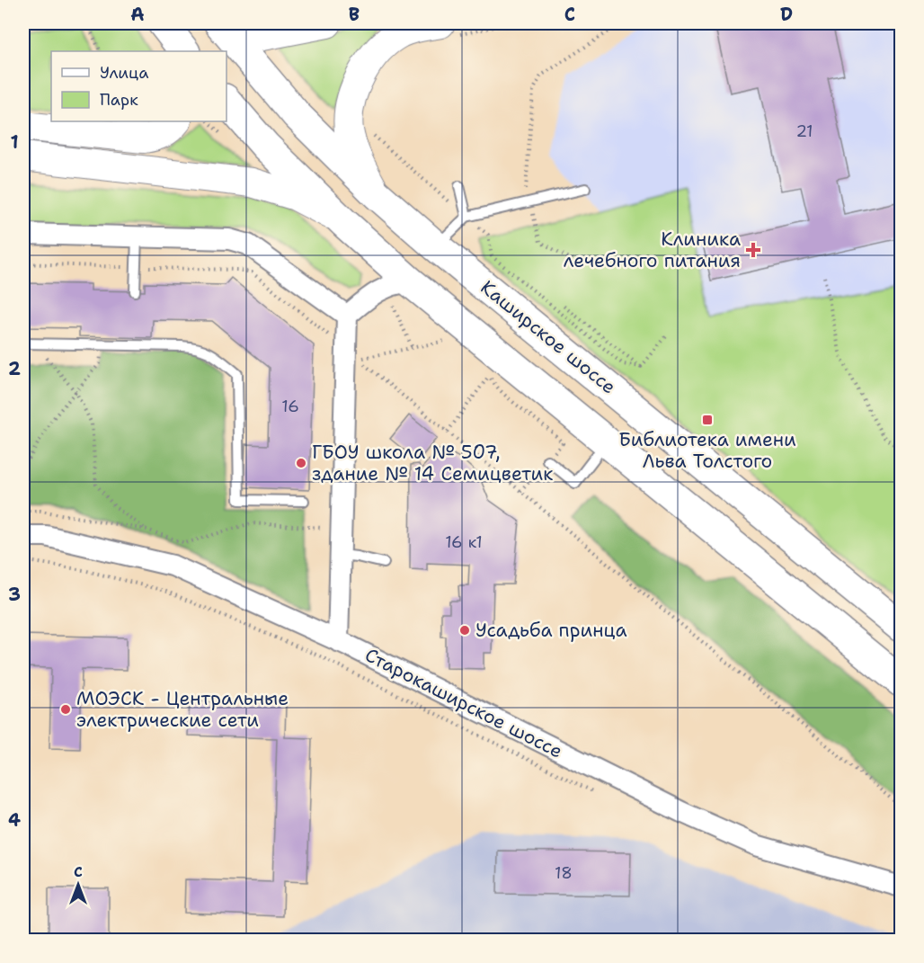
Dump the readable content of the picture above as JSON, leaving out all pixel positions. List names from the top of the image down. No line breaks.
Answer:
{"streets":{"main road":["Каширское шоссе"],"street":["Старокаширское шоссе"]},"places":{"health":["Клиника лечебного питания"],"transit":["Библиотека имени Льва Толстого"],"other":["ГБОУ школа № 507, здание № 14 Семицветик","Усадьба принца","МОЭСК - Центральные электрические сети"]},"house_numbers":["21","16","16 к1","18"],"legend":["Улица","Парк"],"north":"top","grid":{"columns":["A","B","C","D"],"rows":["1","2","3","4"]}}
